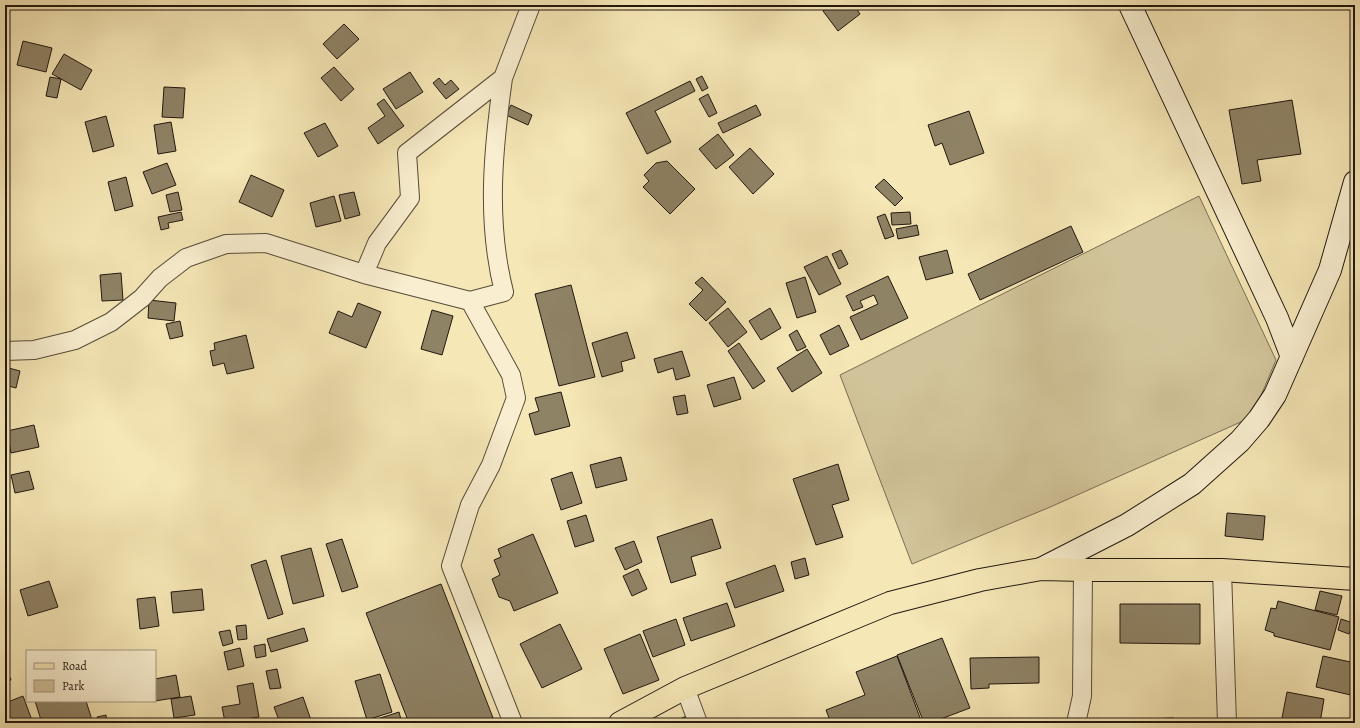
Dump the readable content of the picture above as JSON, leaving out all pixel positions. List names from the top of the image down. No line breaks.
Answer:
{"legend":["Road","Park"]}
